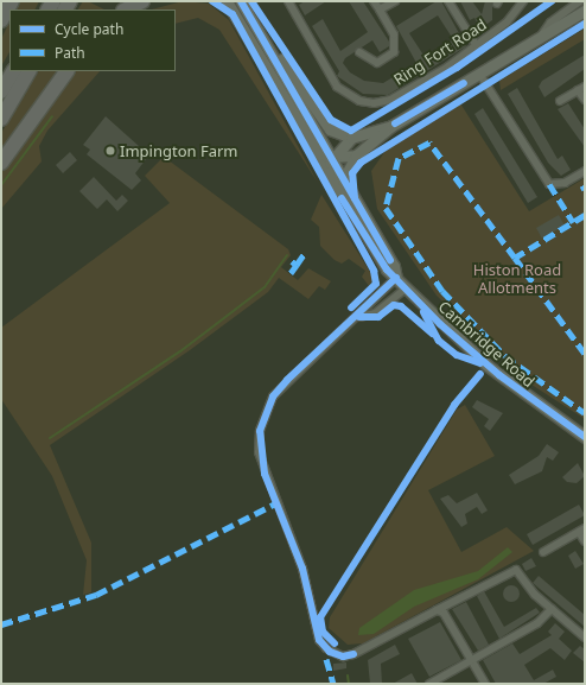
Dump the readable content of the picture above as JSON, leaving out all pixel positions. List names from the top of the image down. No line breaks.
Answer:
{"streets":{"main road":["Cambridge Road"],"street":["Ring Fort Road"]},"parks":["Histon Road Allotments"],"places":["Impington Farm"],"legend":["Cycle path","Path"]}
